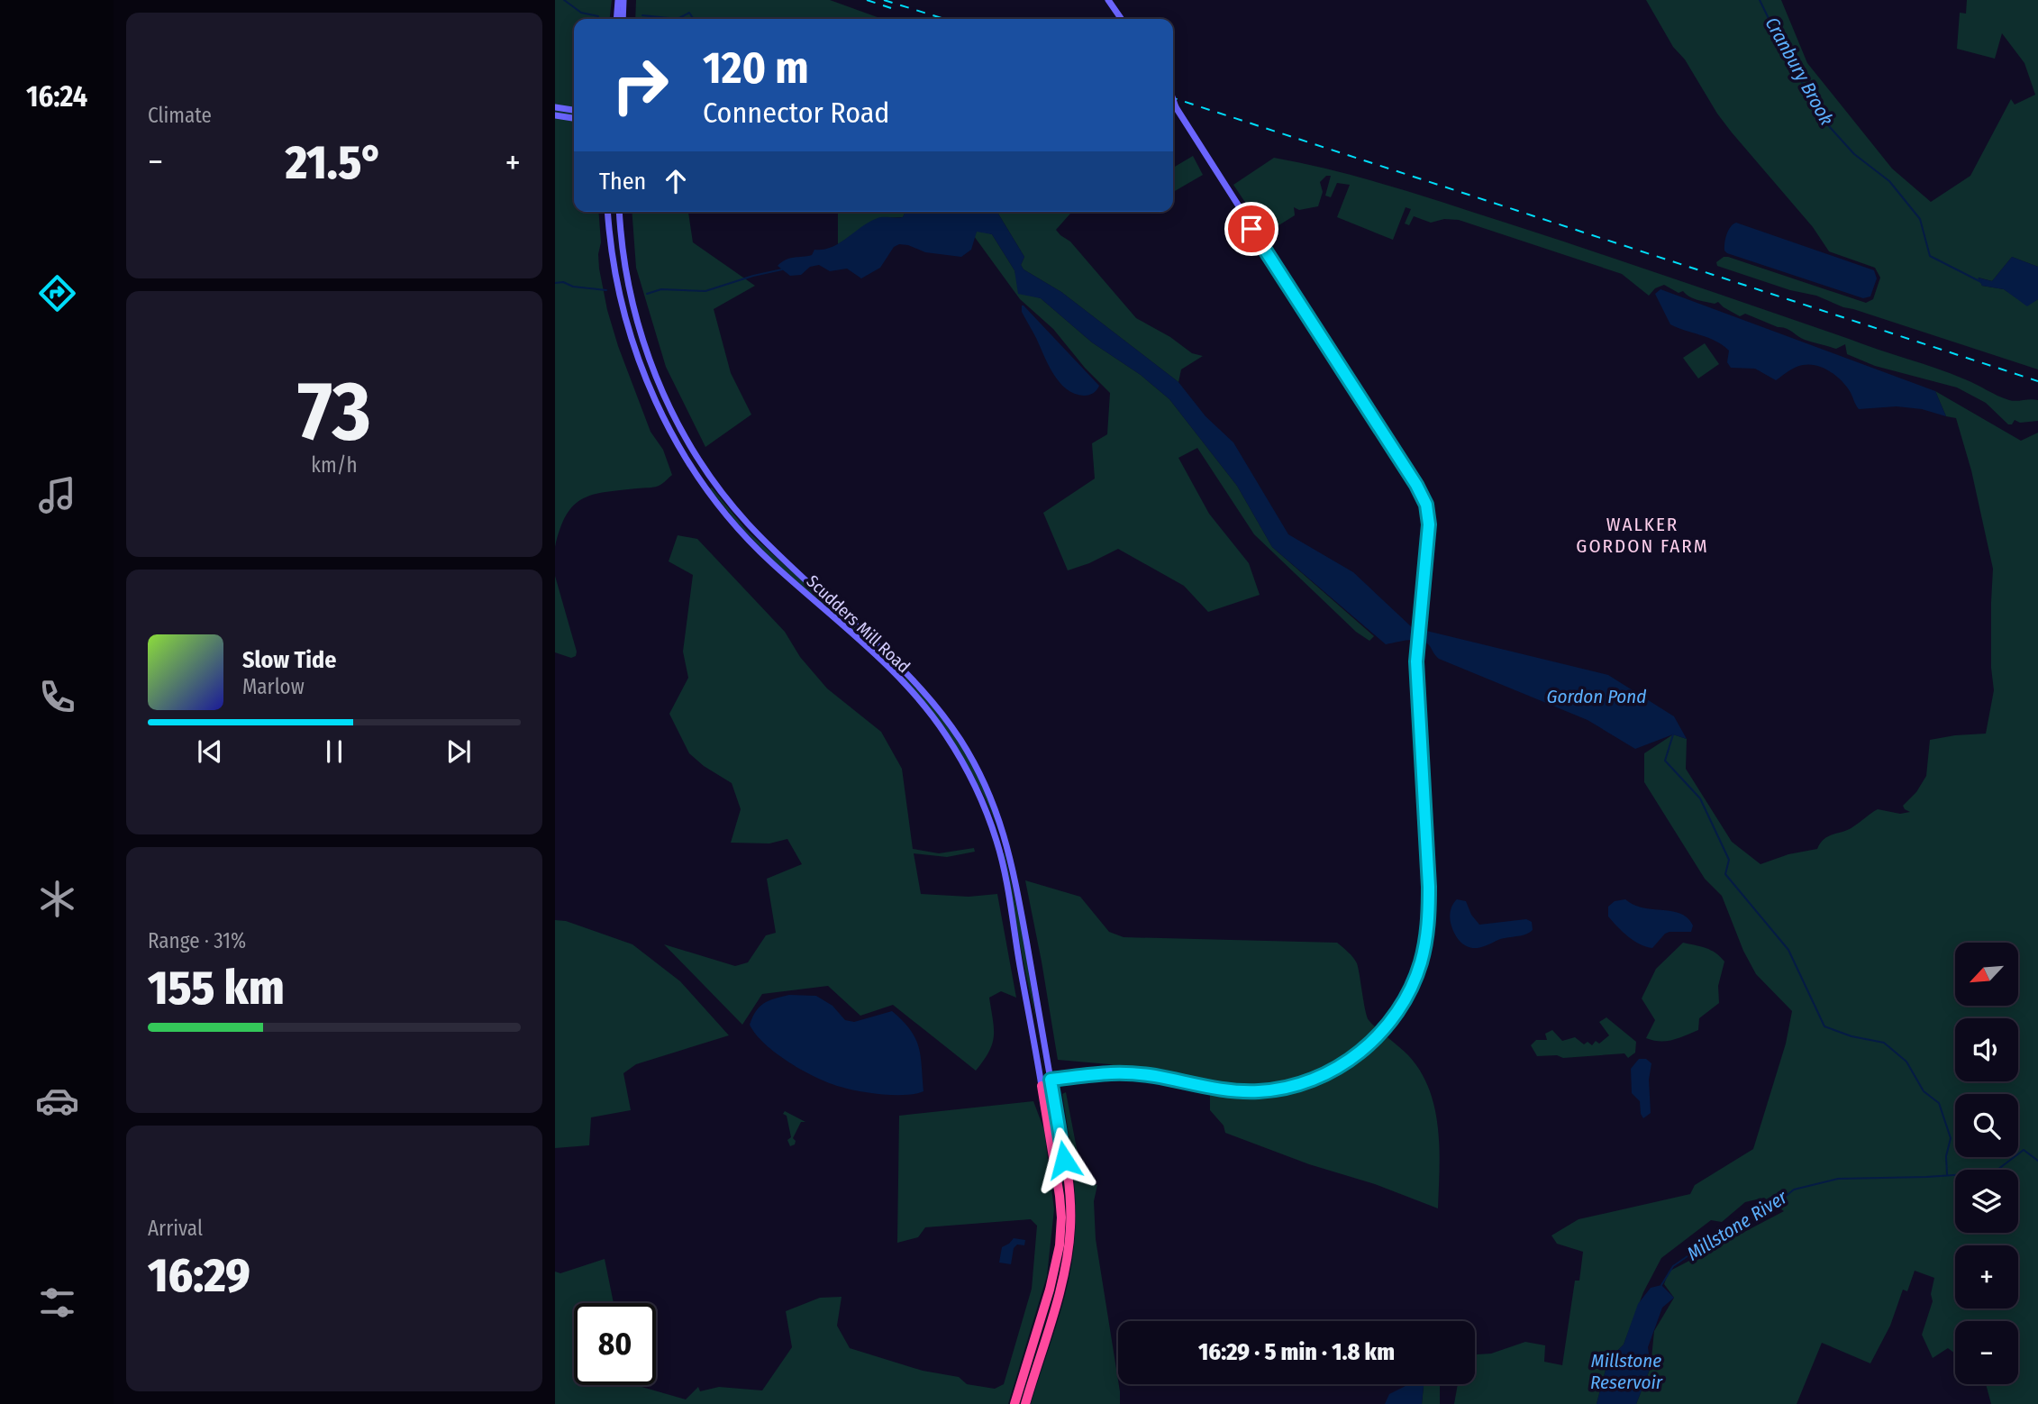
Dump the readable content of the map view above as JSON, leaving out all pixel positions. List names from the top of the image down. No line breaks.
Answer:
{"streets":{"main road":["Scudders Mill Road"]},"districts":["WALKER GORDON FARM"],"water":["Cranbury Brook","Gordon Pond","Millstone River","Millstone Reservoir"],"north":"bottom left","page":{"tabs":"16:24","tile":["Climate",["73","km/h"],["Range · 31%","155 km"],["Arrival","16:29"]],"turn":["120 m","Connector Road"],"heat":["−","21.5°","+"],"then":"Then","song":["Slow Tide","Marlow"],"map_buttons":["+","−"],"limit":"80","trip":"16:29 · 5 min · 1.8 km"}}
